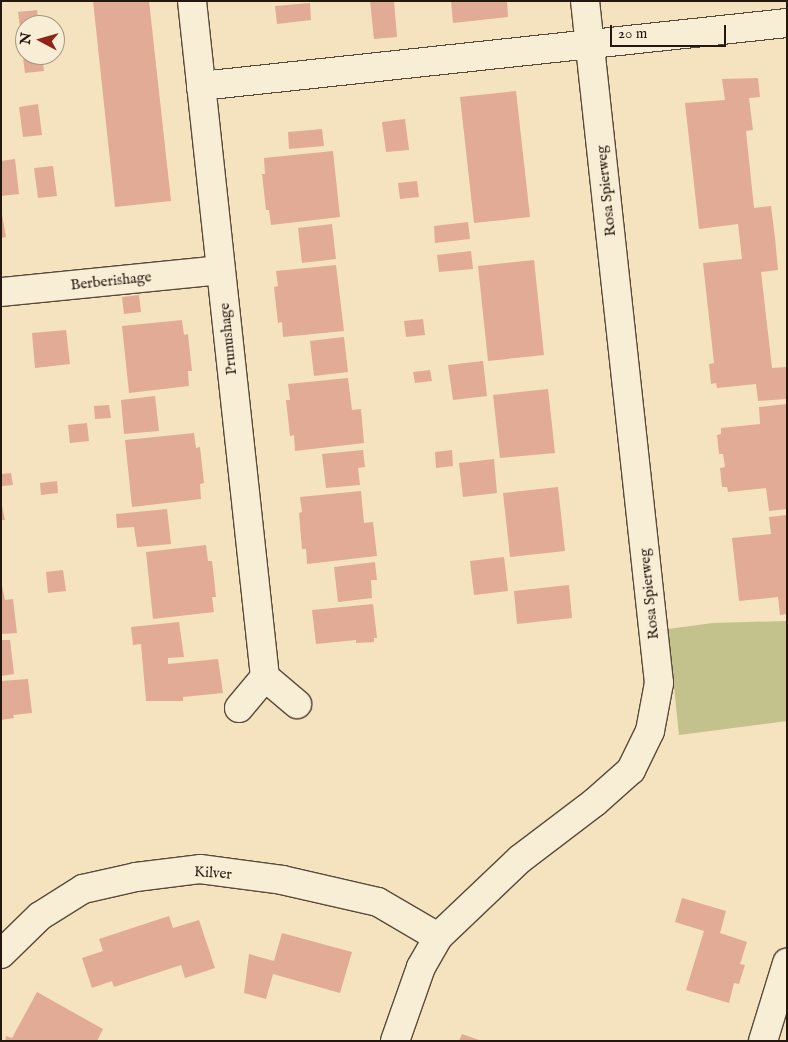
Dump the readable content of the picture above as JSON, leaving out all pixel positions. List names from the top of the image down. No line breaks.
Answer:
{"streets":{"street":["Rosa Spierweg","Berberishage","Prunushage","Kilver"]},"crossings":[["Rosa Spierweg","Kilver"],["Berberishage","Prunushage"]],"scale_bar":"20 m","north":"left"}
